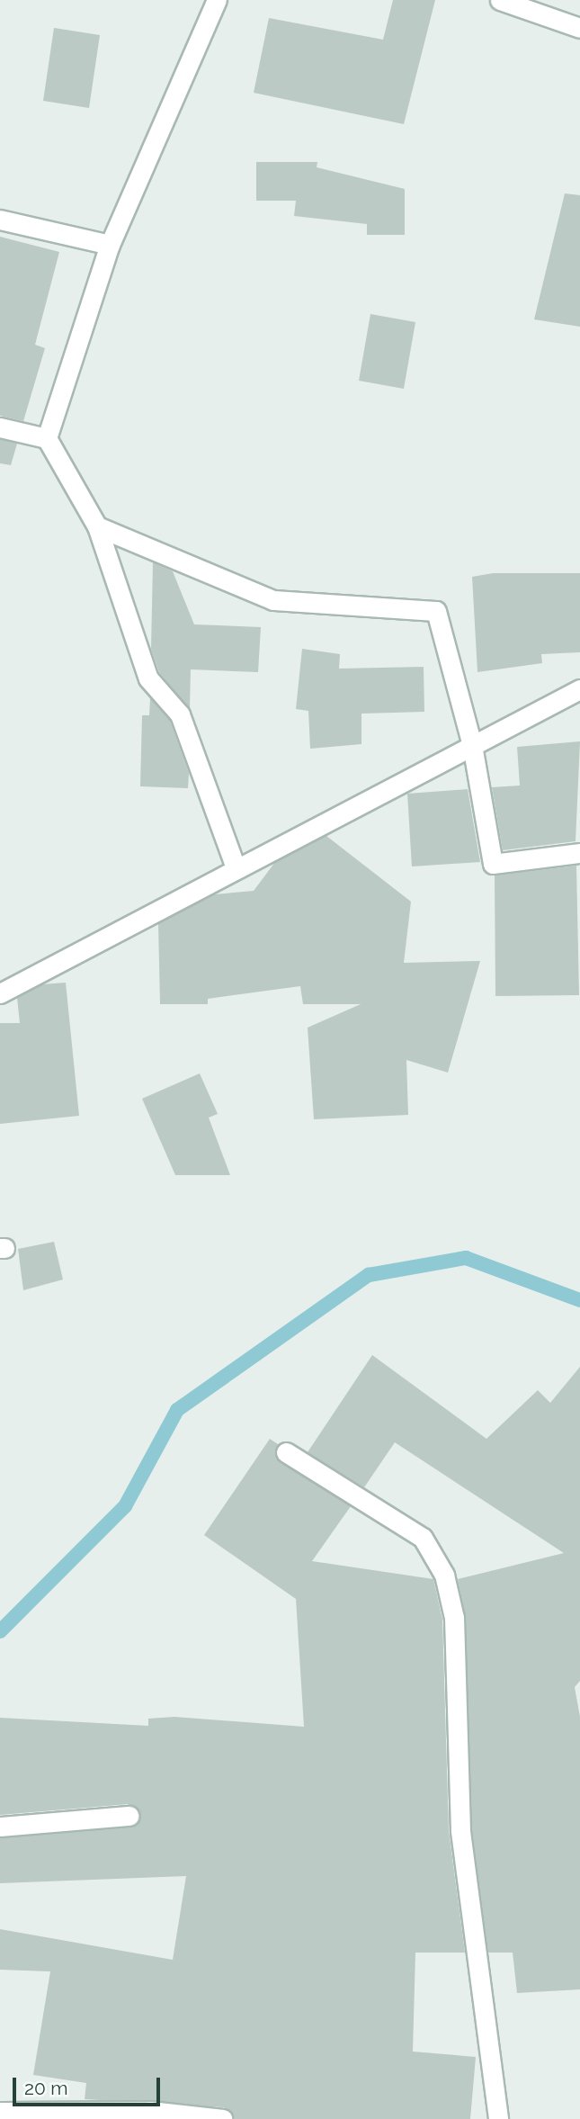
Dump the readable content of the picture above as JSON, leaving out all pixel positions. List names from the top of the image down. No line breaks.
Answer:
{"scale_bar":"20 m"}
